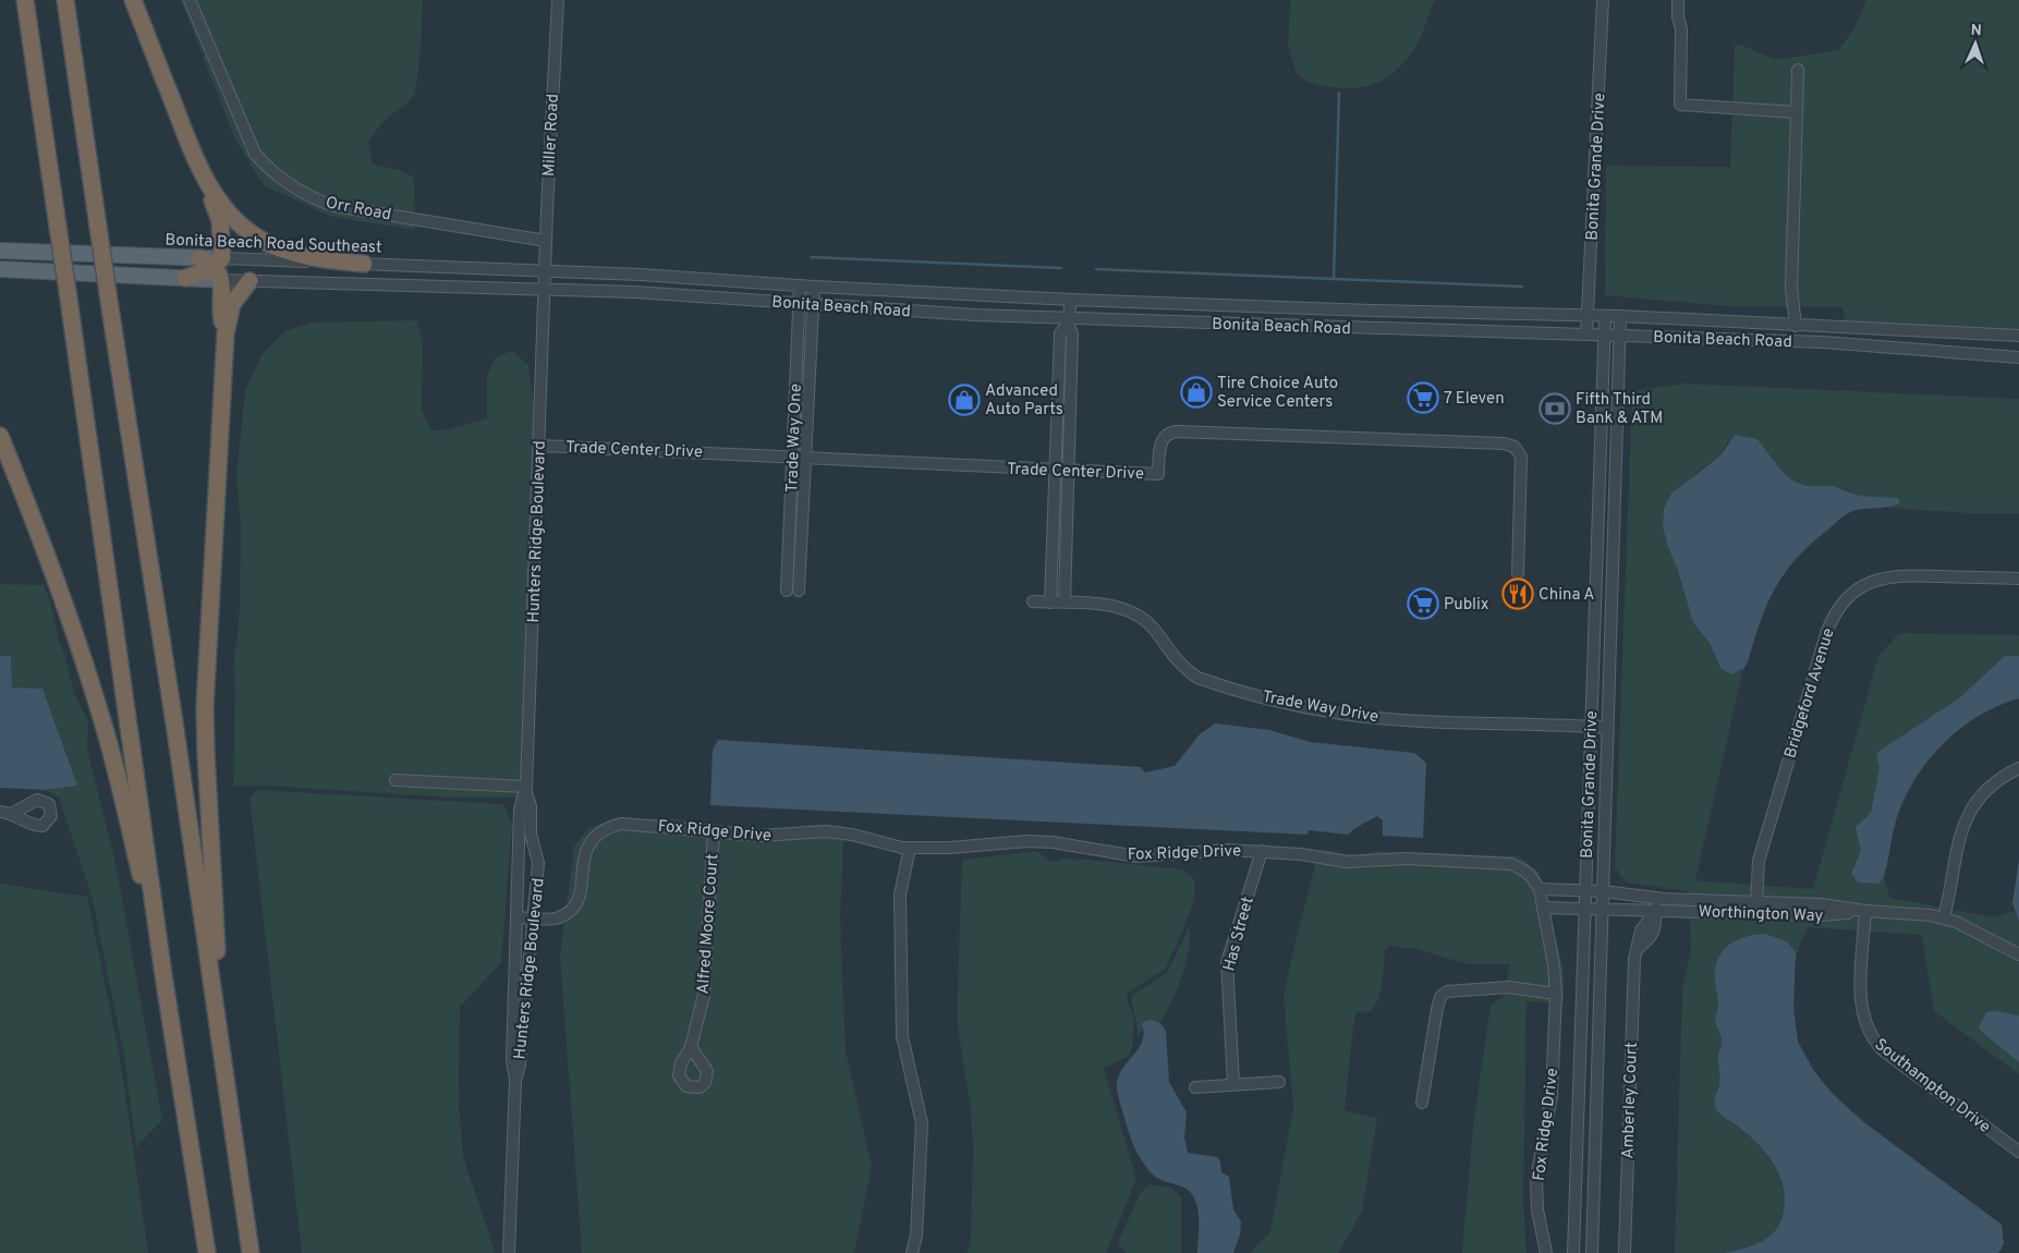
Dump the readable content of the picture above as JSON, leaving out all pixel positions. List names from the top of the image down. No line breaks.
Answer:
{"streets":{"main road":["Bonita Beach Road Southeast"],"street":["Miller Road","Bonita Grande Drive","Orr Road","Bonita Beach Road","Trade Way One","Trade Center Drive","Hunters Ridge Boulevard","Bridgeford Avenue","Trade Way Drive","Fox Ridge Drive","Worthington Way","Alfred Moore Court","Has Street","Southampton Drive","Amberley Court"]},"crossings":[["Miller Road","Orr Road"],["Miller Road","Bonita Beach Road Southeast"],["Miller Road","Bonita Beach Road"],["Miller Road","Hunters Ridge Boulevard"],["Bonita Grande Drive","Bonita Beach Road"],["Bonita Grande Drive","Trade Way Drive"],["Bonita Grande Drive","Worthington Way"],["Bonita Beach Road Southeast","Bonita Beach Road"],["Bonita Beach Road Southeast","Hunters Ridge Boulevard"],["Bonita Beach Road","Trade Way One"],["Bonita Beach Road","Hunters Ridge Boulevard"],["Trade Way One","Trade Center Drive"],["Trade Center Drive","Hunters Ridge Boulevard"],["Hunters Ridge Boulevard","Fox Ridge Drive"],["Bridgeford Avenue","Worthington Way"],["Fox Ridge Drive","Worthington Way"],["Fox Ridge Drive","Alfred Moore Court"],["Fox Ridge Drive","Has Street"],["Worthington Way","Southampton Drive"],["Worthington Way","Amberley Court"]],"places":{"shop":["Tire Choice Auto Service Centers","Advanced Auto Parts"],"supermarket":["7 Eleven","Publix"],"bank":["Fifth Third Bank & ATM"],"restaurant":["China A"]},"north":"top"}
